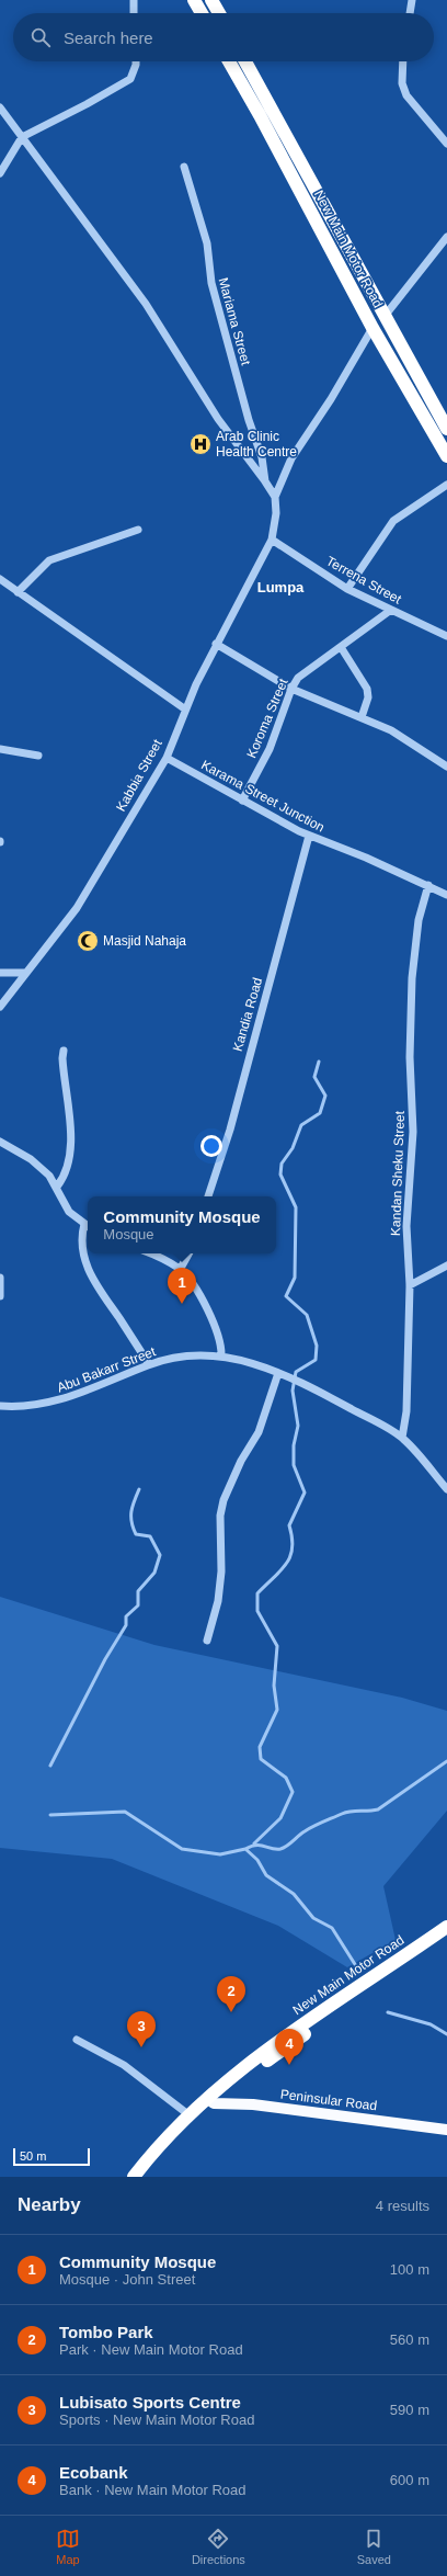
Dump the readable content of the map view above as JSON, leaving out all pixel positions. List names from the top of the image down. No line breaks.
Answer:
{"streets":{"highway":["New Main Motor Road"],"main road":["Peninsular Road"],"street":["Mariama Street","Terrena Street","Koroma Street","Kabbia Street","Karama Street Junction","Kandia Road","Kandan Sheku Street","Abu Bakarr Street"]},"crossings":[["New Main Motor Road","Peninsular Road"],["Terrena Street","Koroma Street"],["Terrena Street","Kabbia Street"],["Koroma Street","Karama Street Junction"],["Kabbia Street","Karama Street Junction"],["Karama Street Junction","Kandia Road"],["Karama Street Junction","Kandan Sheku Street"],["Kandan Sheku Street","Abu Bakarr Street"]],"districts":["Lumpa"],"places":{"hospital":["Arab Clinic Health Centre"],"mosque":["Masjid Nahaja"]},"scale_bar":"50 m","page":{"search":"Search here","popup":["Community Mosque","Mosque"],"pins":["1","2","3","4"],"scale":"50 m","heading":["Nearby","4 results"],"list":[{"mark":"1","name":"Community Mosque","note":"Mosque · John Street","value":"100 m"},{"mark":"2","name":"Tombo Park","note":"Park · New Main Motor Road","value":"560 m"},{"mark":"3","name":"Lubisato Sports Centre","note":"Sports · New Main Motor Road","value":"590 m"},{"mark":"4","name":"Ecobank","note":"Bank · New Main Motor Road","value":"600 m"}],"nav":["Map","Directions","Saved"]}}
